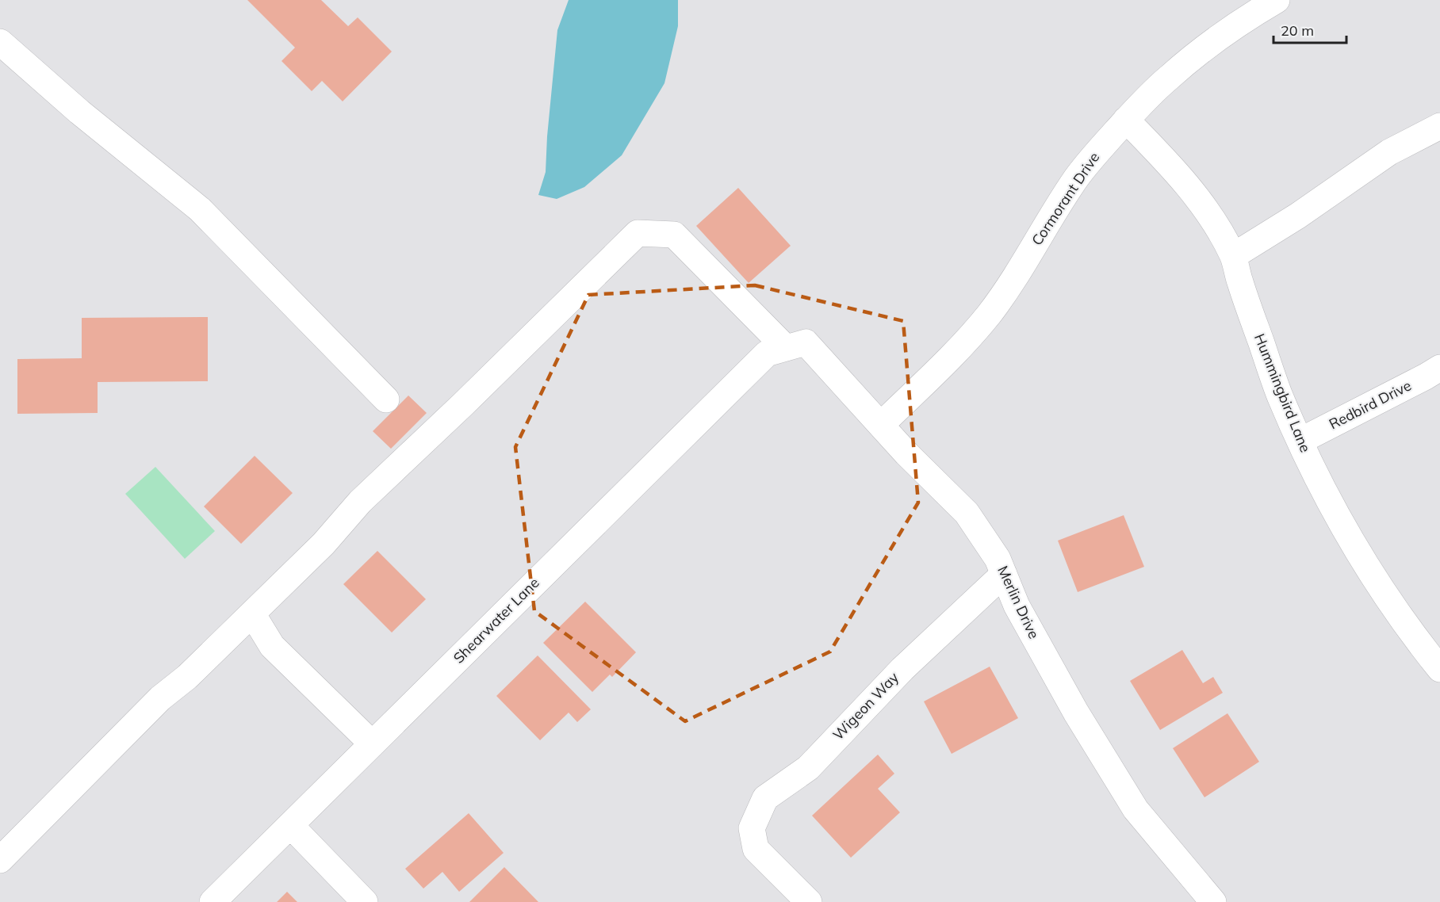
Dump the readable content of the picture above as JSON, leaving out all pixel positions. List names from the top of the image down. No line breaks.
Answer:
{"streets":{"street":["Cormorant Drive","Hummingbird Lane","Redbird Drive","Merlin Drive","Shearwater Lane","Wigeon Way"]},"crossings":[["Cormorant Drive","Hummingbird Lane"],["Cormorant Drive","Merlin Drive"],["Hummingbird Lane","Redbird Drive"],["Merlin Drive","Shearwater Lane"],["Merlin Drive","Wigeon Way"]],"scale_bar":"20 m"}
